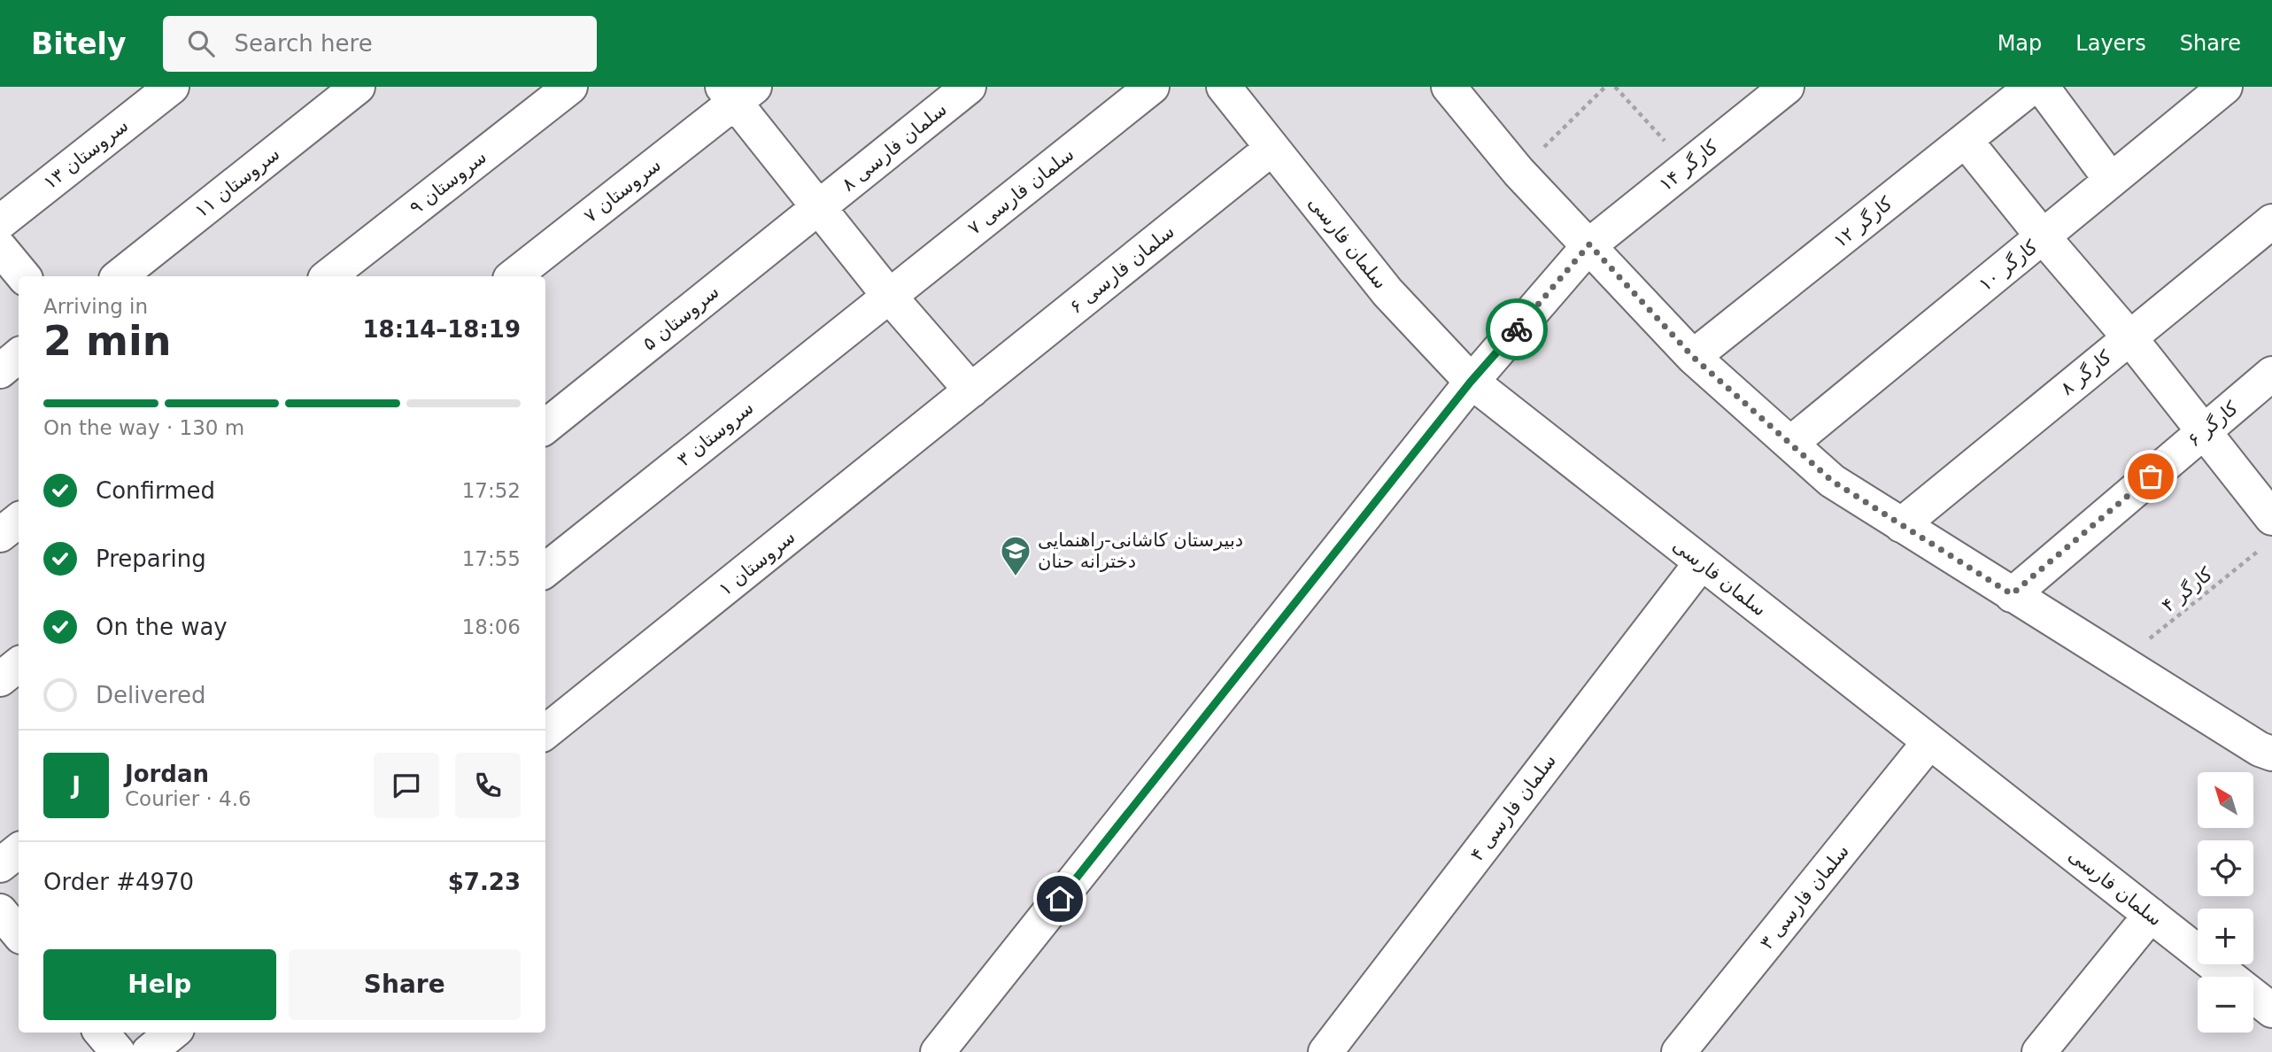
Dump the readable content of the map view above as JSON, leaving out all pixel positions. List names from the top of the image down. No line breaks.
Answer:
{"streets":{"street":["سلمان فارسی ۸","سروستان ۱۳","کارگر ۱۴","سروستان ۱۱","سروستان ۹","سروستان ۷","سلمان فارسی ۷","کارگر ۱۲","سلمان فارسی","کارگر ۱۰","سلمان فارسی ۶","سروستان ۵","کارگر ۸","کارگر ۶","سروستان ۳","سروستان ۱","سلمان فارسی ۴","سلمان فارسی ۳"],"path":["کارگر ۴"]},"crossings":[["سلمان فارسی ۸","سروستان ۵"],["کارگر ۱۴","سلمان فارسی"],["سلمان فارسی ۷","سروستان ۳"],["سلمان فارسی","سلمان فارسی ۶"],["سلمان فارسی","سلمان فارسی ۴"],["سلمان فارسی","سلمان فارسی ۳"],["سلمان فارسی ۶","سروستان ۱"]],"places":{"school or university":["دبیرستان کاشانی-راهنمایی دخترانه حنان"]},"north":"top left","page":{"header":"Bitely","search":"Search here","nav":["Map","Layers","Share"],"heading":["2 min","Arriving in","18:14–18:19"],"panel":["Jordan","Courier · 4.6","Order #4970","$7.23"],"bar":"On the way · 130 m","list":[["Confirmed","17:52"],["Preparing","17:55"],["On the way","18:06"],"Delivered"],"round":"J","map_buttons":["+","−"],"buttons":["Help","Share"]}}
